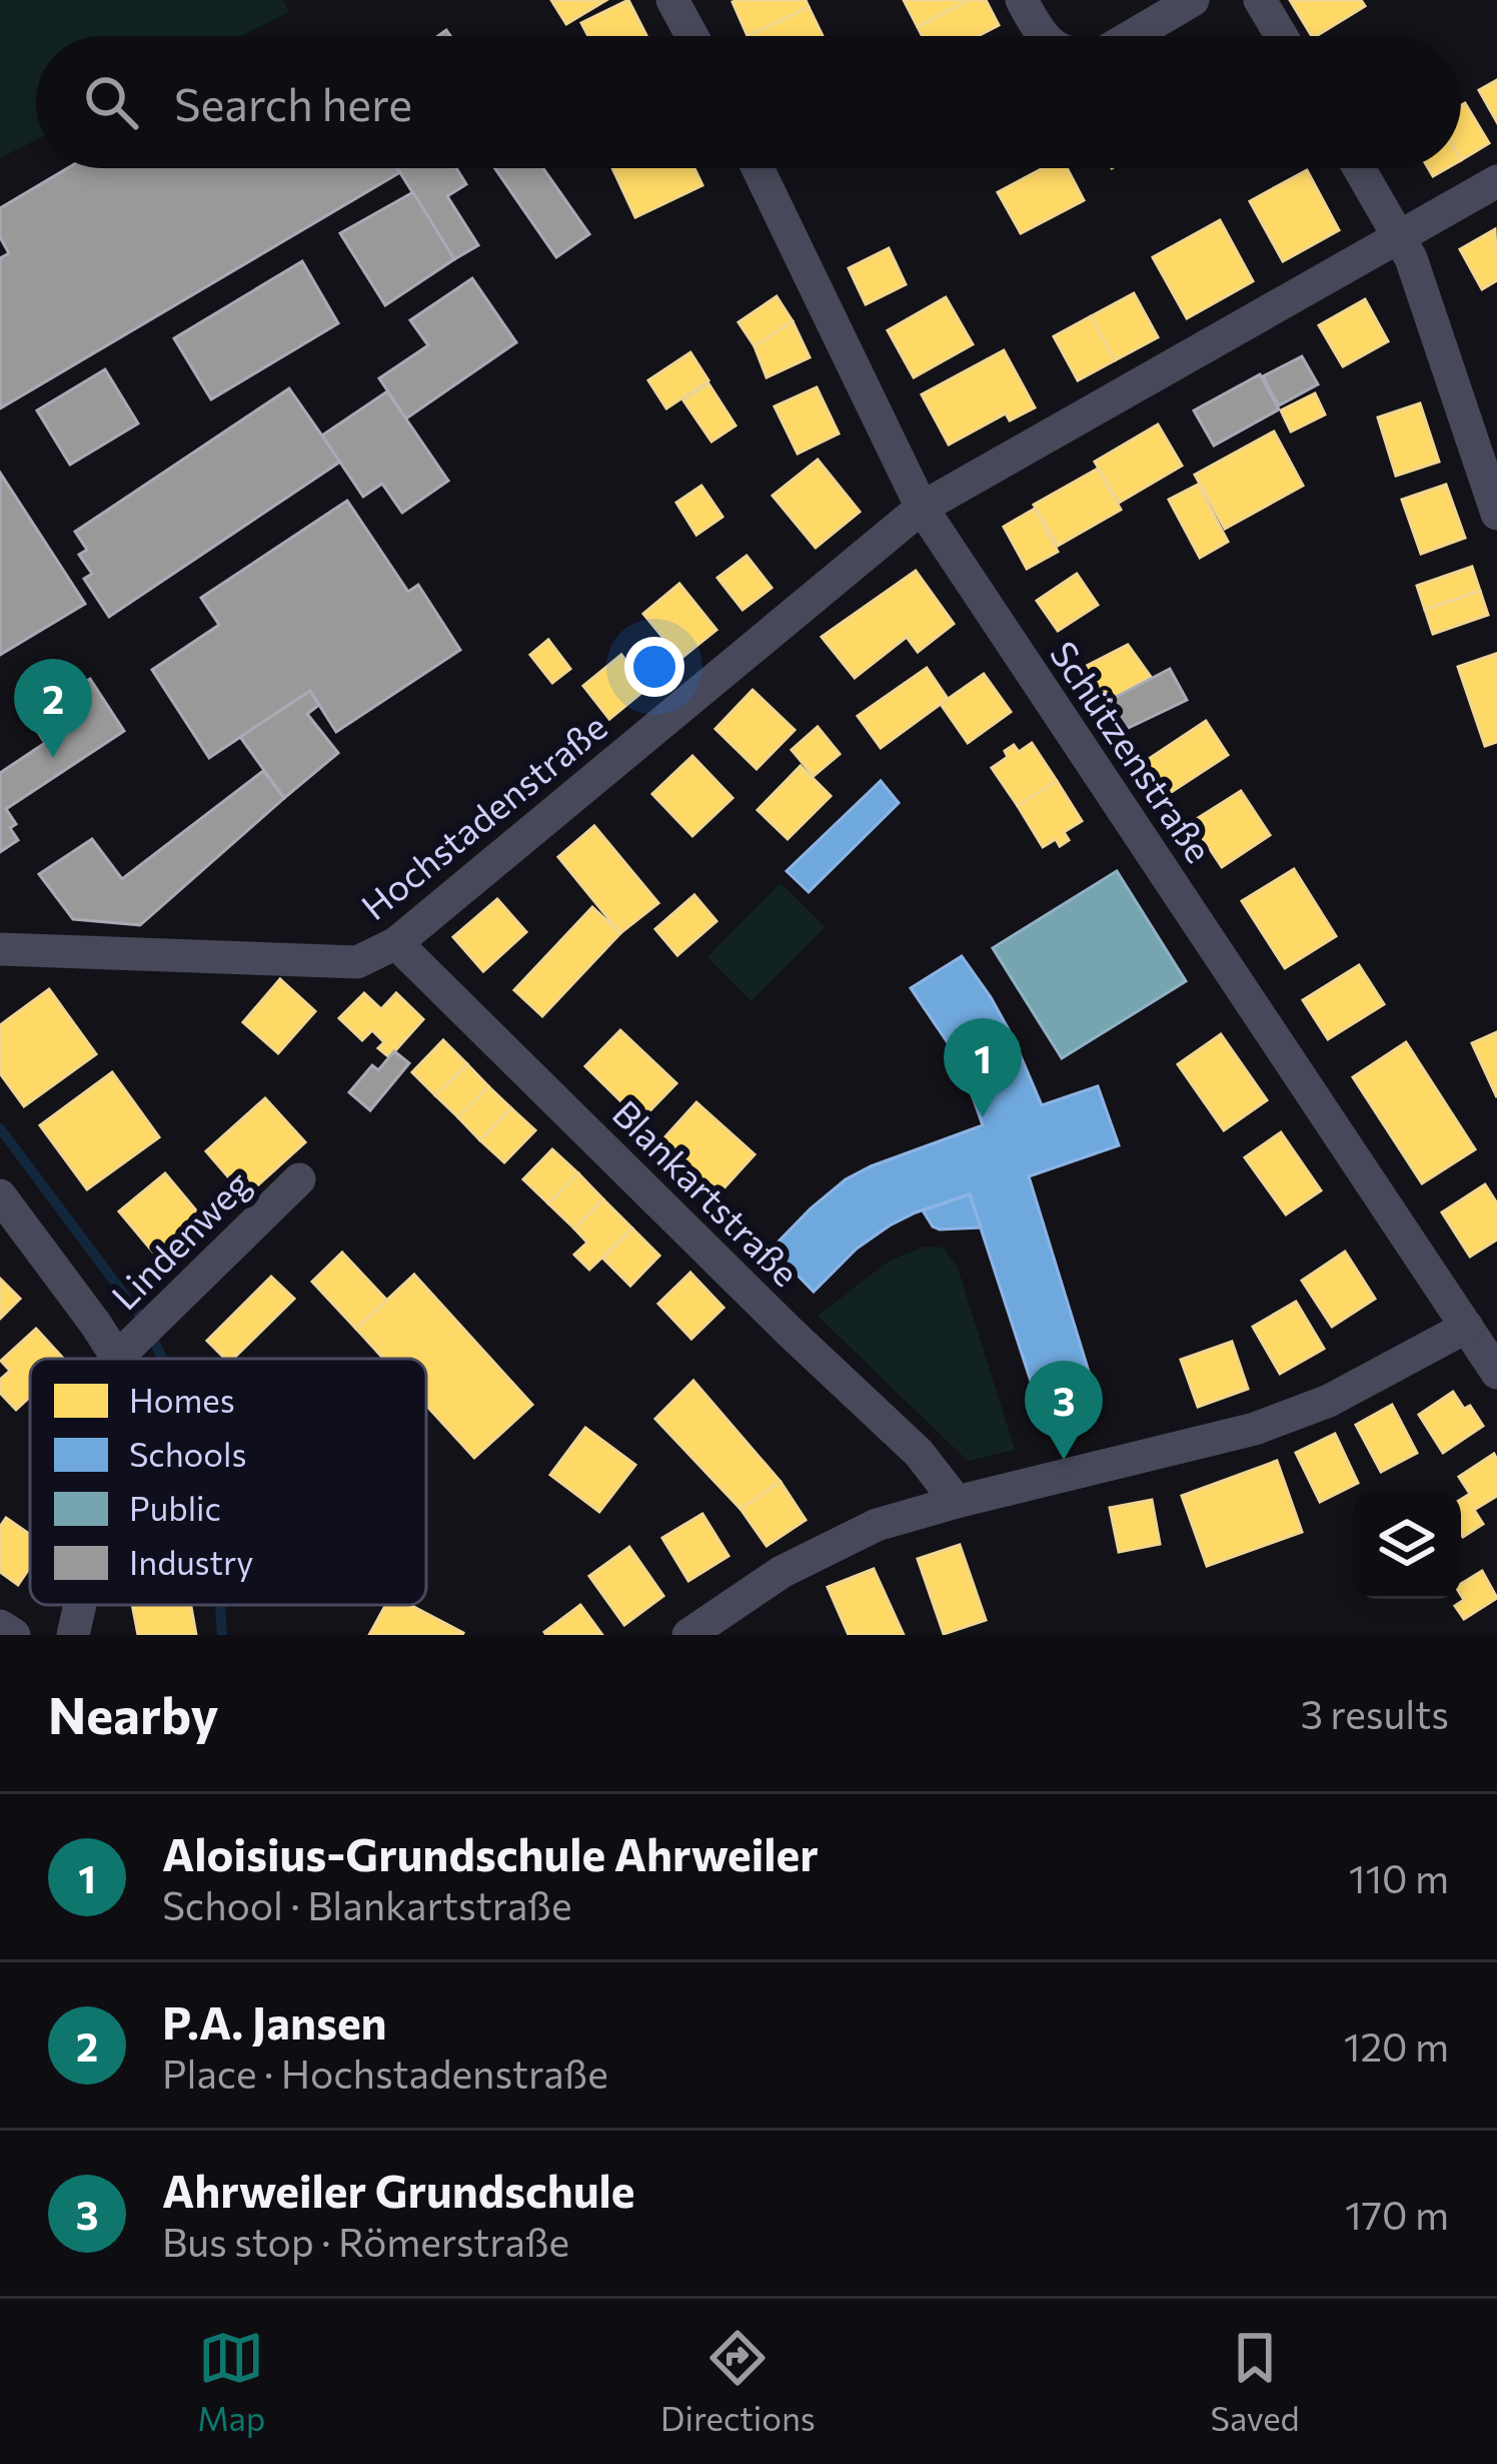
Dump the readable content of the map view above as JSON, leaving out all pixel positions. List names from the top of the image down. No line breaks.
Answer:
{"streets":{"street":["Schützenstraße","Hochstadenstraße","Blankartstraße","Lindenweg"]},"crossings":[["Schützenstraße","Hochstadenstraße"],["Hochstadenstraße","Blankartstraße"]],"legend":["Homes","Schools","Public","Industry"],"page":{"search":"Search here","pins":["2","1","3"],"heading":["Nearby","3 results"],"list":[{"mark":"1","name":"Aloisius-Grundschule Ahrweiler","note":"School · Blankartstraße","value":"110 m"},{"mark":"2","name":"P.A. Jansen","note":"Place · Hochstadenstraße","value":"120 m"},{"mark":"3","name":"Ahrweiler Grundschule","note":"Bus stop · Römerstraße","value":"170 m"}],"nav":["Map","Directions","Saved"]}}
